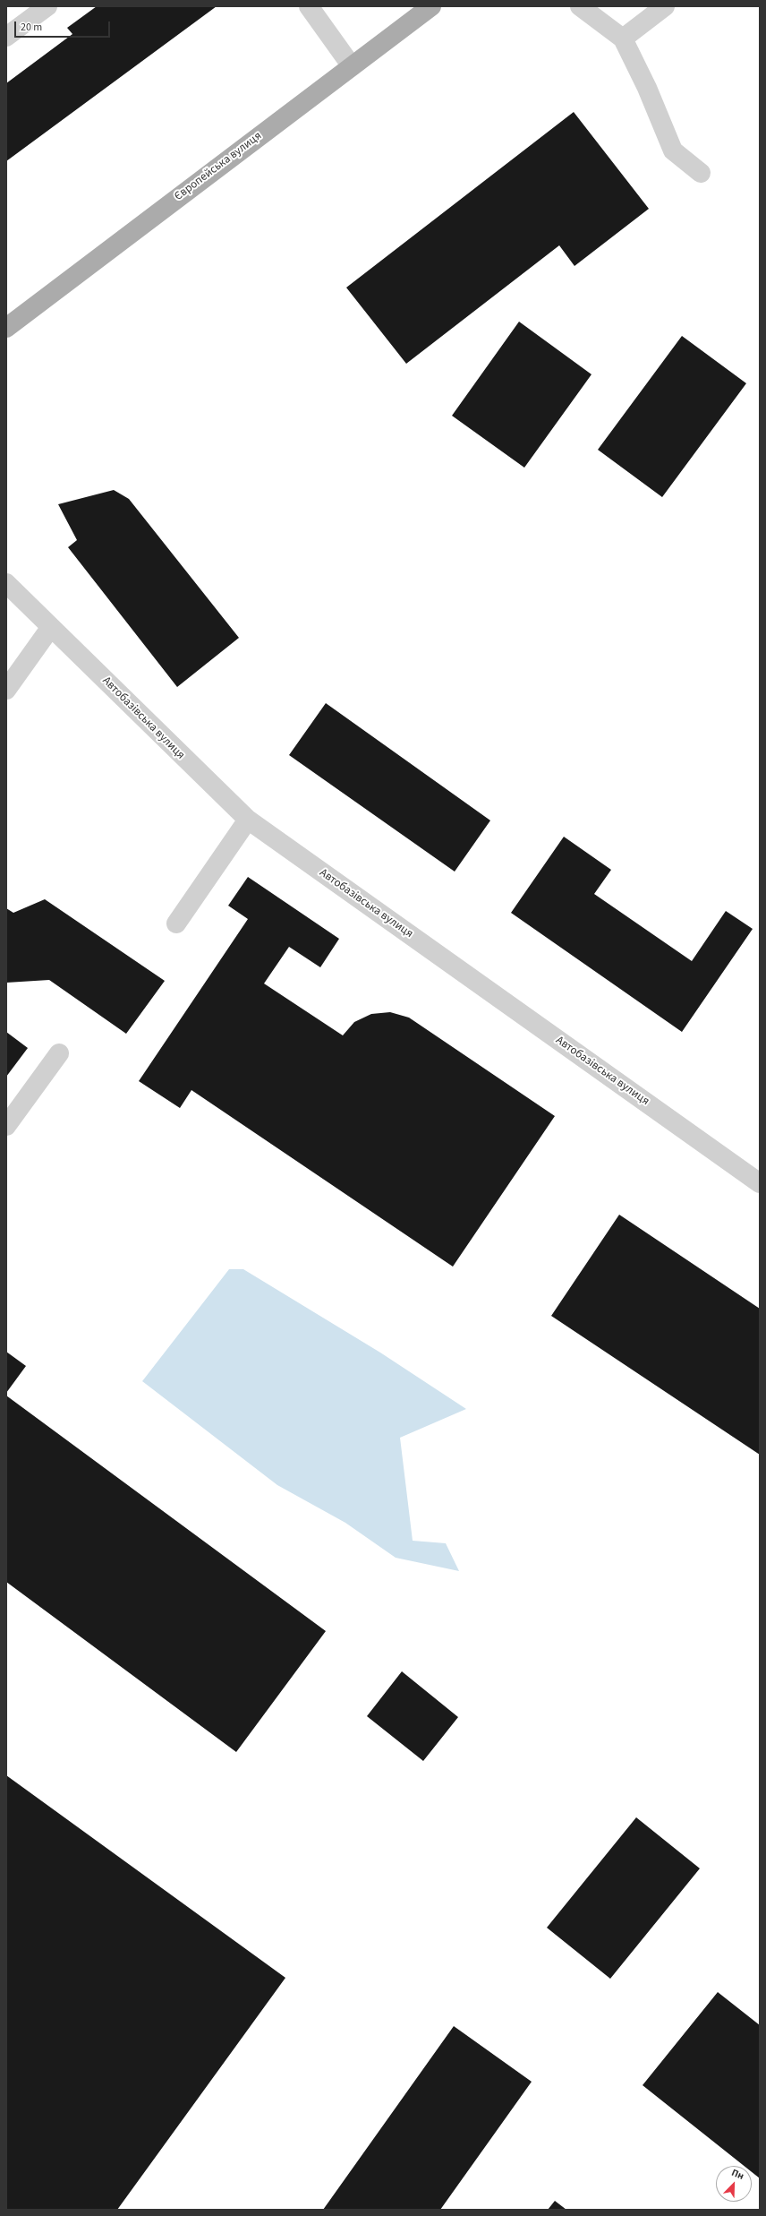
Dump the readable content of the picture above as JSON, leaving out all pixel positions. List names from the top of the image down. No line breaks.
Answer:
{"streets":{"main road":["Європейська вулиця"],"street":["Автобазівська вулиця"]},"scale_bar":"20 m","north":"top right"}
